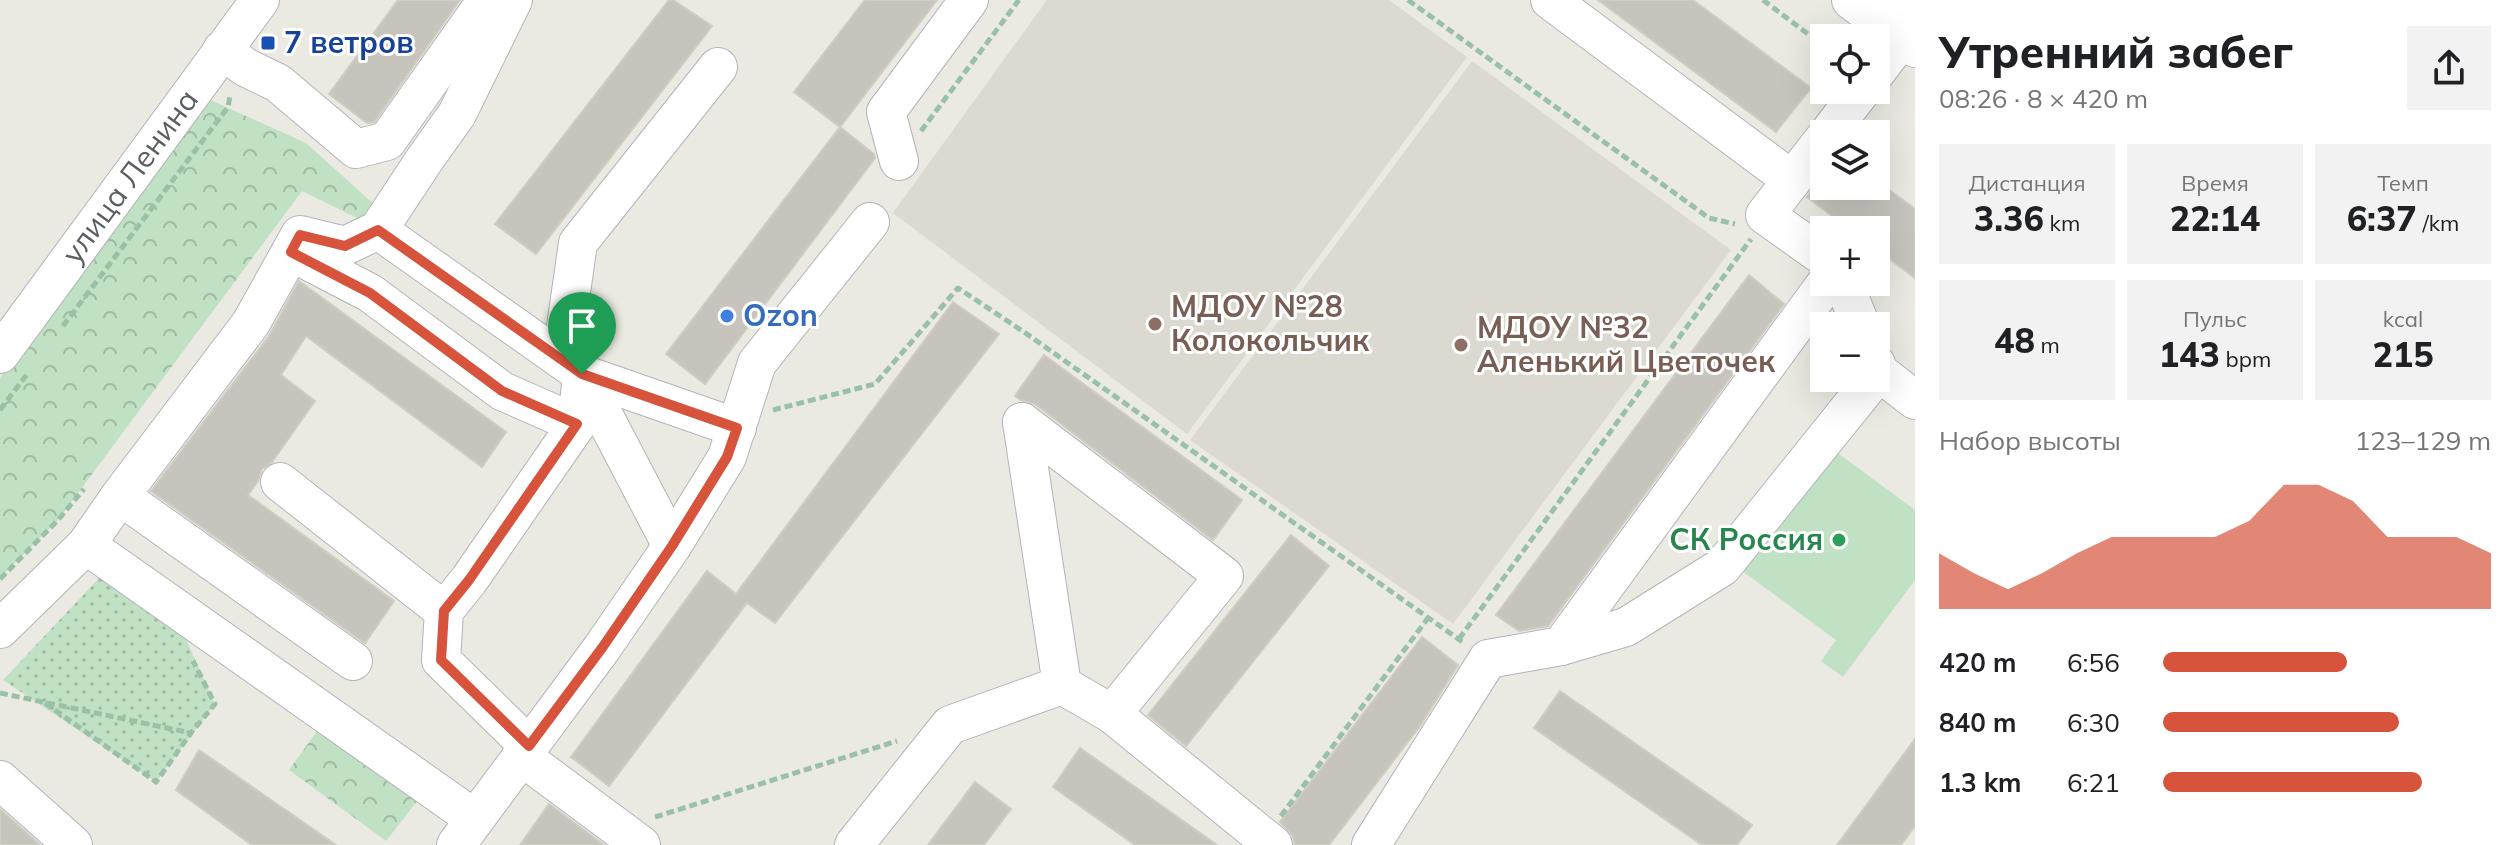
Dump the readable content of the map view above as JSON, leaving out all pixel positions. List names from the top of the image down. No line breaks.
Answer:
{"streets":{"street":["улица Ленина"]},"places":{"transit":["7 ветров"],"other":["Ozon","МДОУ №28 Колокольчик","МДОУ №32 Аленький Цветочек","СК Россия"]},"page":{"heading":["Утренний забег","08:26 · 8 × 420 m"],"map_buttons":["+","−"],"stats":[["Дистанция","3.36 km"],["Время","22:14"],["Темп","6:37 /km"],["48 m"],["Пульс","143 bpm"],["kcal","215"]],"chart":["Набор высоты","123–129 m"],"list":[{"name":"420 m","note":"6:56"},{"name":"840 m","note":"6:30"},{"name":"1.3 km","note":"6:21"}]}}
